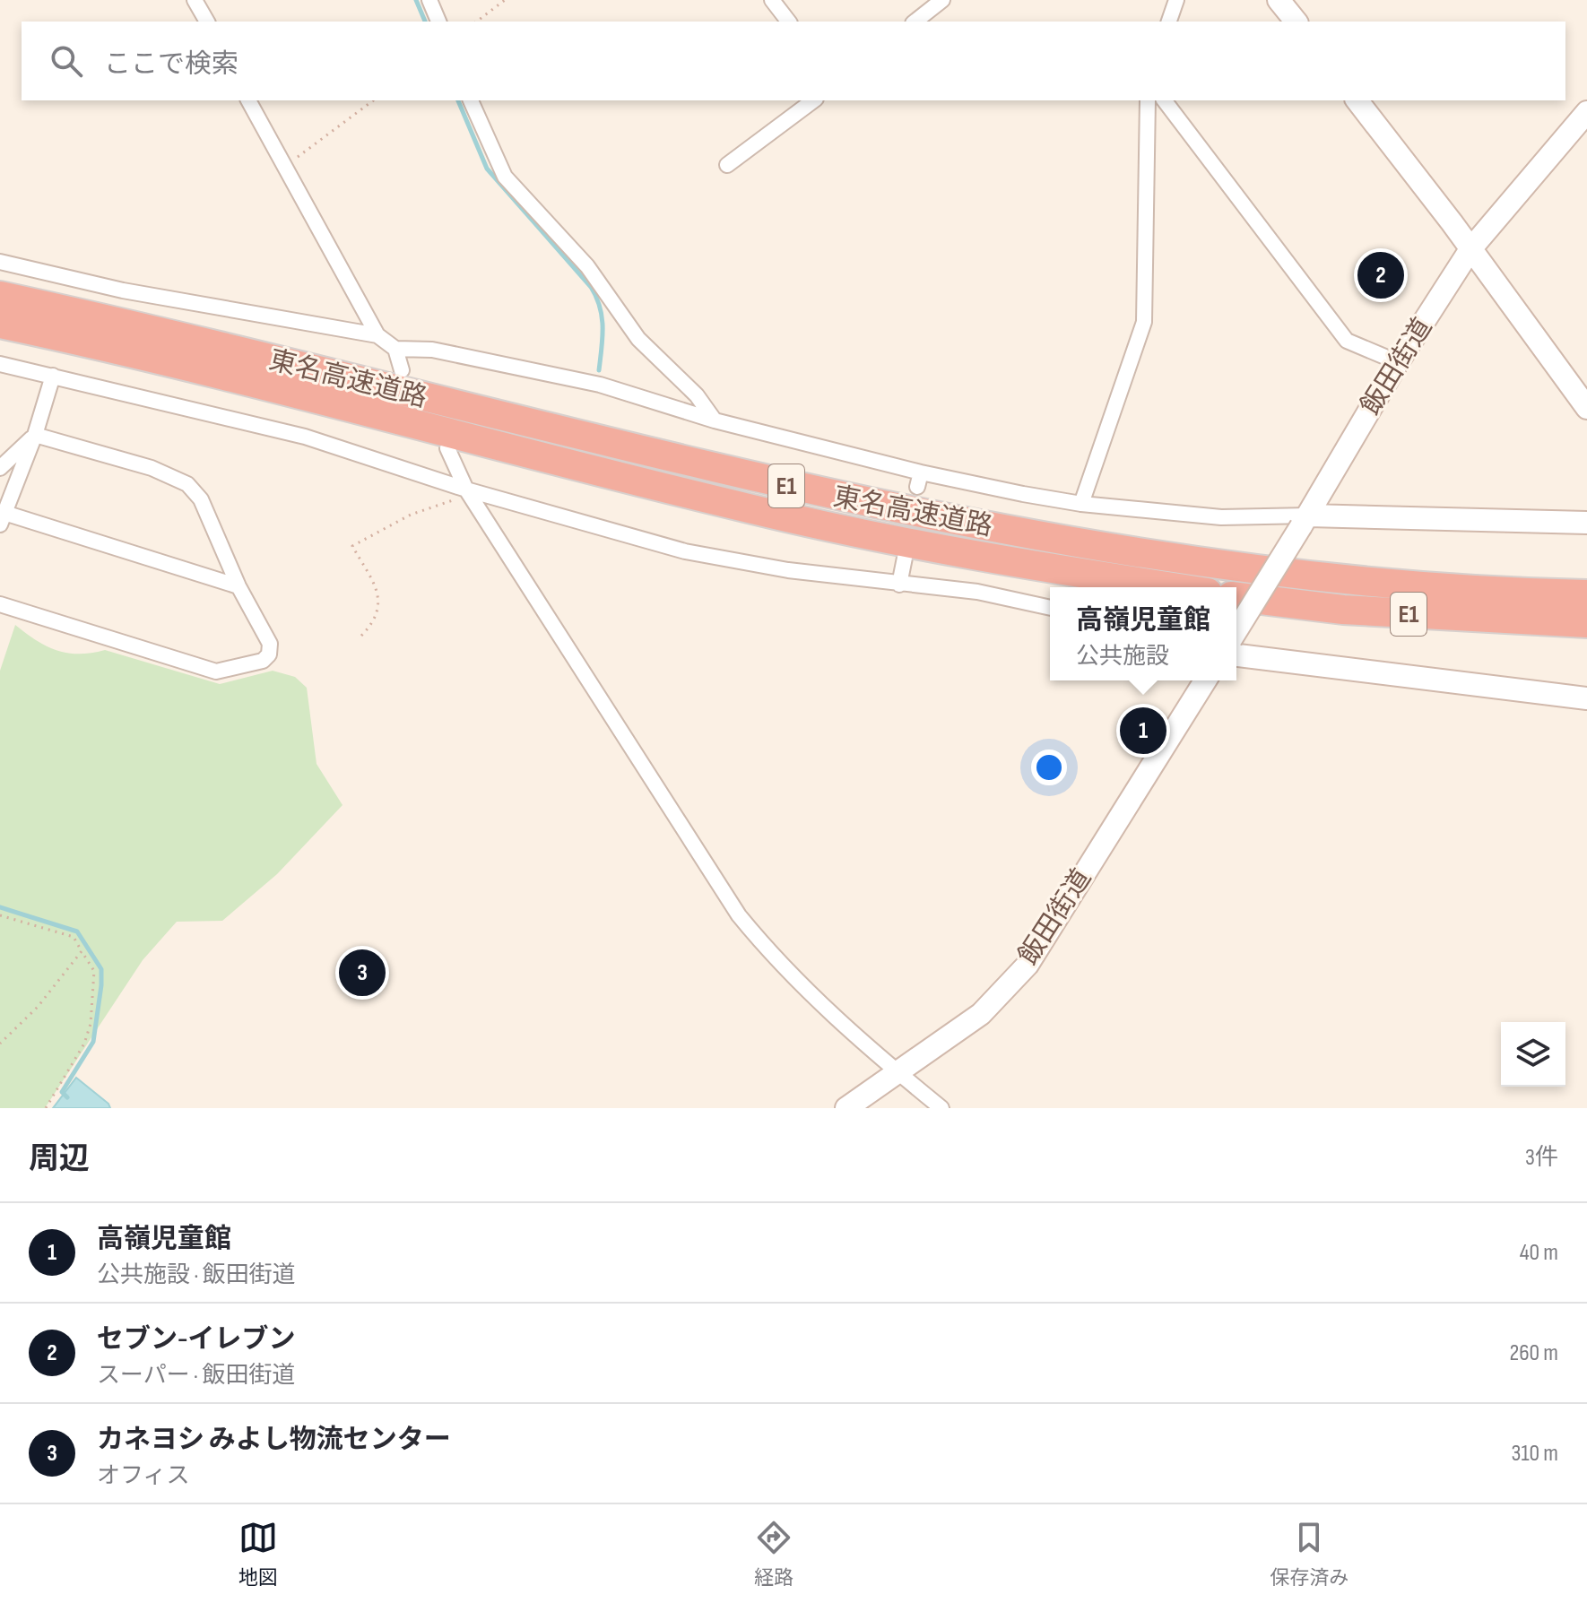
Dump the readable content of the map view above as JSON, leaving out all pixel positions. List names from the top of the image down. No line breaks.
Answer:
{"streets":{"highway":["東名高速道路","E1"],"main road":["飯田街道"]},"page":{"search":"ここで検索","pins":["2","1","3"],"popup":["高嶺児童館","公共施設"],"heading":["周辺","3件"],"list":[{"mark":"1","name":"高嶺児童館","note":"公共施設 · 飯田街道","value":"40 m"},{"mark":"2","name":"セブン-イレブン","note":"スーパー · 飯田街道","value":"260 m"},{"mark":"3","name":"カネヨシ みよし物流センター","note":"オフィス","value":"310 m"}],"nav":["地図","経路","保存済み"]}}
